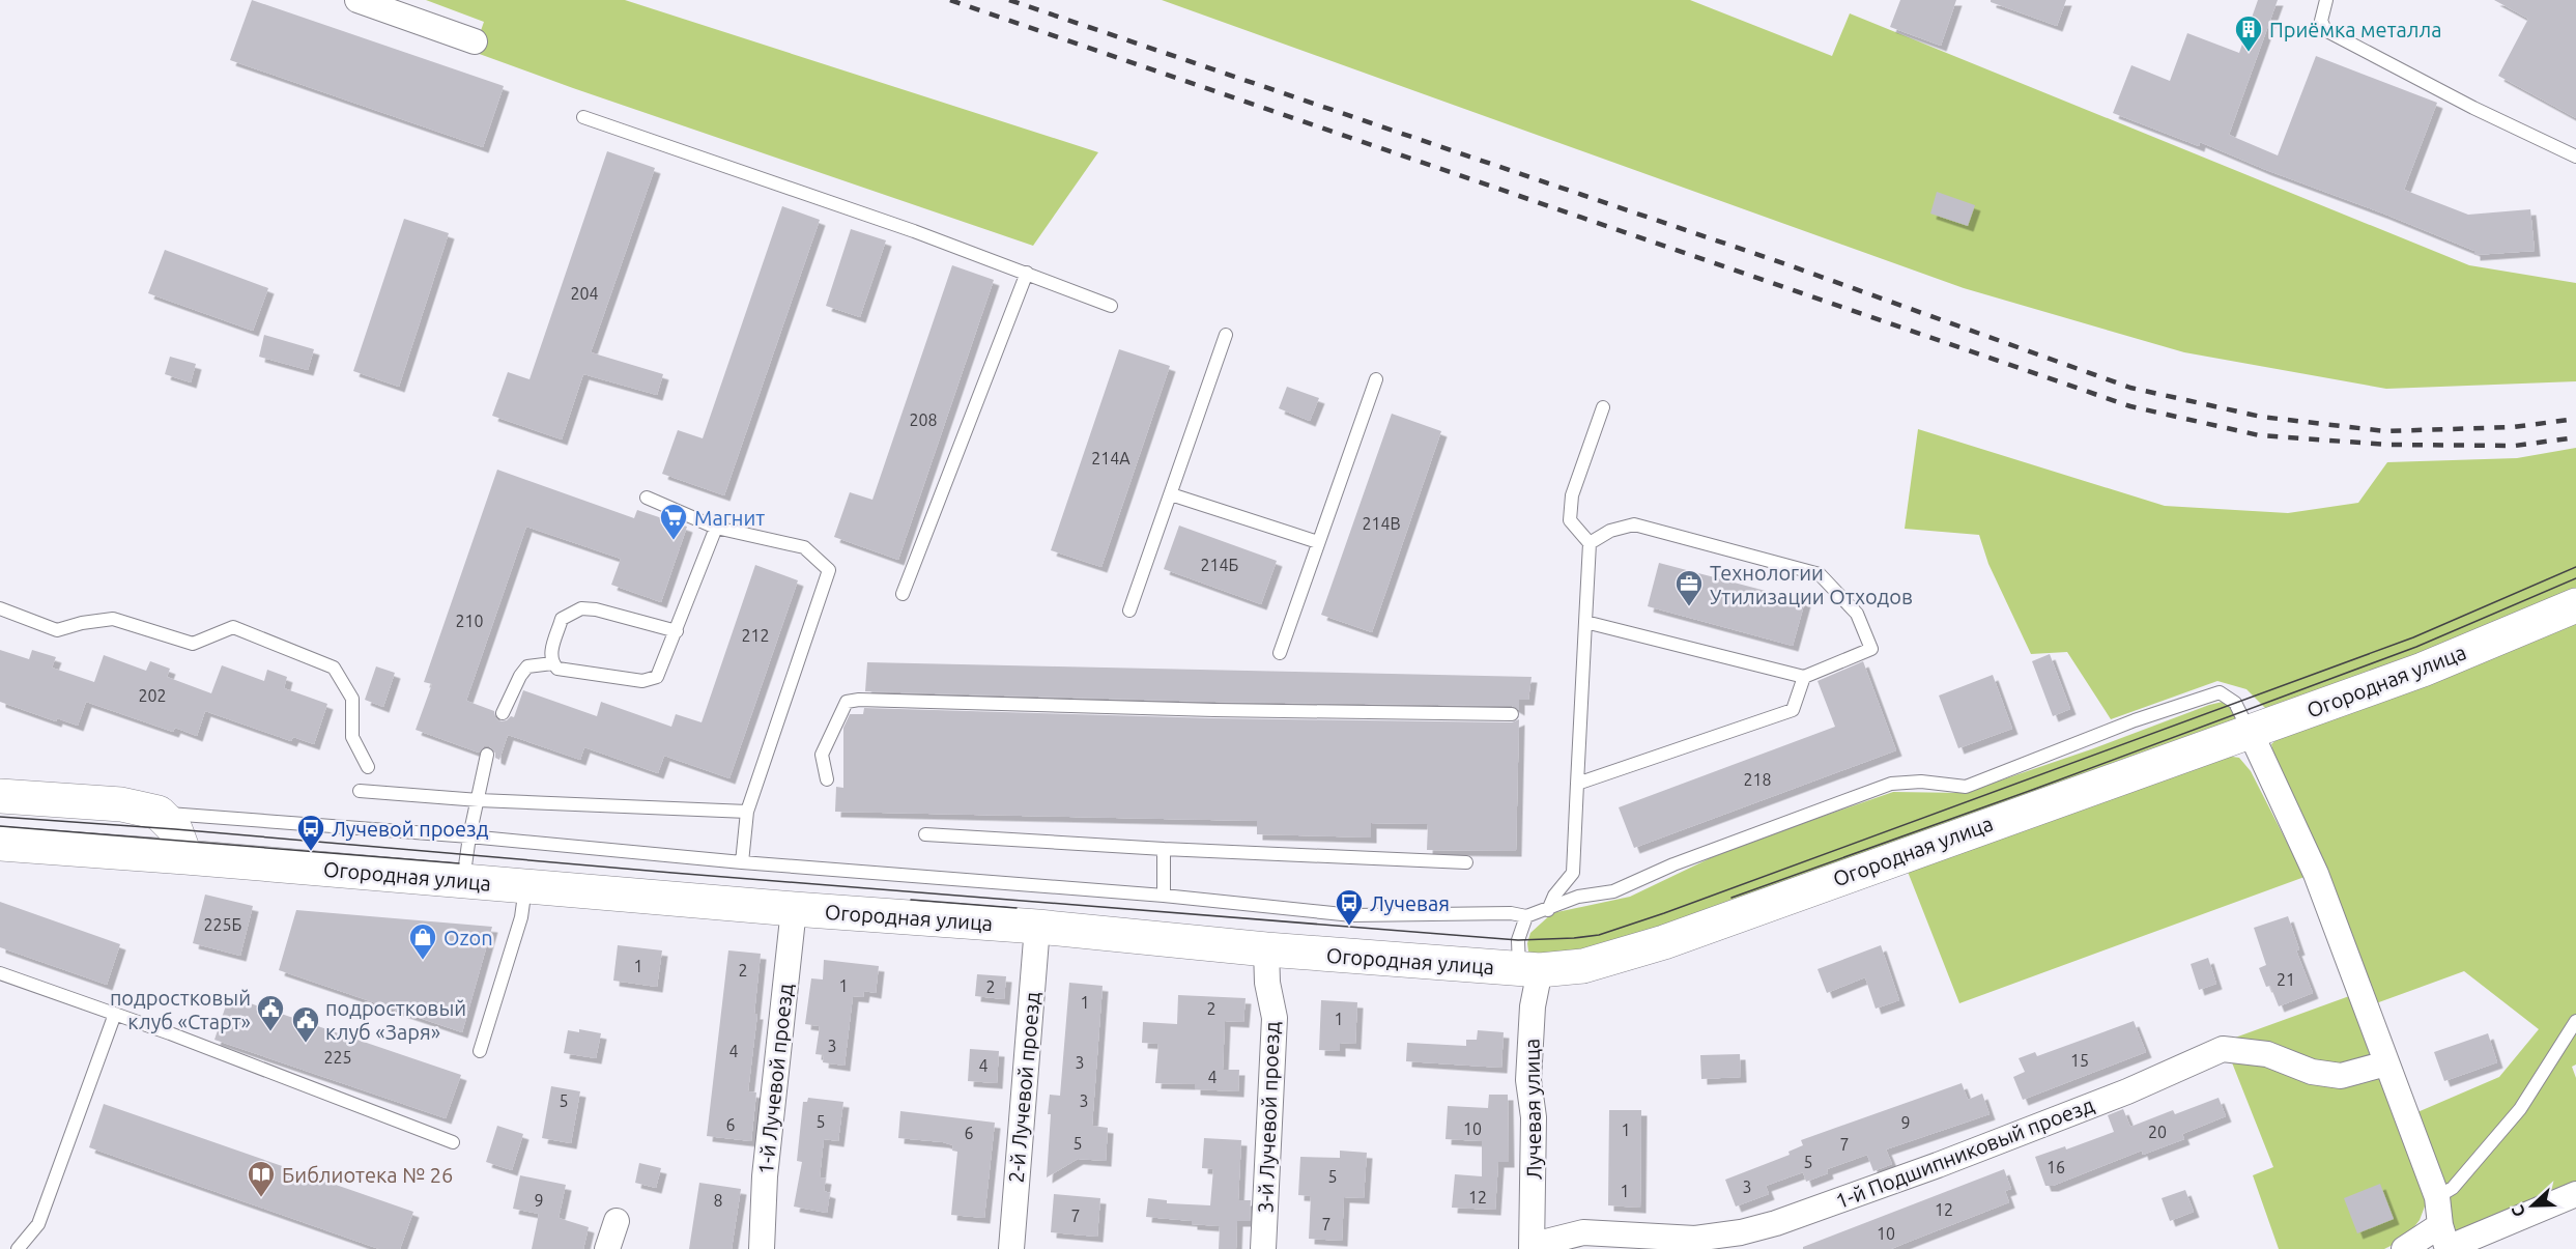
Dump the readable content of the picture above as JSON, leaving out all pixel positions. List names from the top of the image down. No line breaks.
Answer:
{"streets":{"street":["Огородная улица","1-й Лучевой проезд","2-й Лучевой проезд","Лучевая улица","3-й Лучевой проезд","1-й Подшипниковый проезд"]},"crossings":[["Огородная улица","1-й Лучевой проезд"],["Огородная улица","2-й Лучевой проезд"],["Огородная улица","Лучевая улица"],["Огородная улица","3-й Лучевой проезд"],["Лучевая улица","1-й Подшипниковый проезд"]],"places":{"building":["Приёмка металла"],"supermarket":["Магнит"],"office":["Технологии Утилизации Отходов"],"bus stop":["Лучевой проезд","Лучевая"],"shop":["Ozon"],"public building":["подростковый клуб «Старт»","подростковый клуб «Заря»"],"library":["Библиотека № 26"]},"house_numbers":["204","208","214А","214В","214Б","210","212","202","218","225Б","1","2","21","1","2","1","2","1","3","4","225","15","3","4","4","5","3","5","9","6","10","1","20","6","5","7","5","16","5","3","1","12","9","8","12","7","7","10"],"north":"left"}
